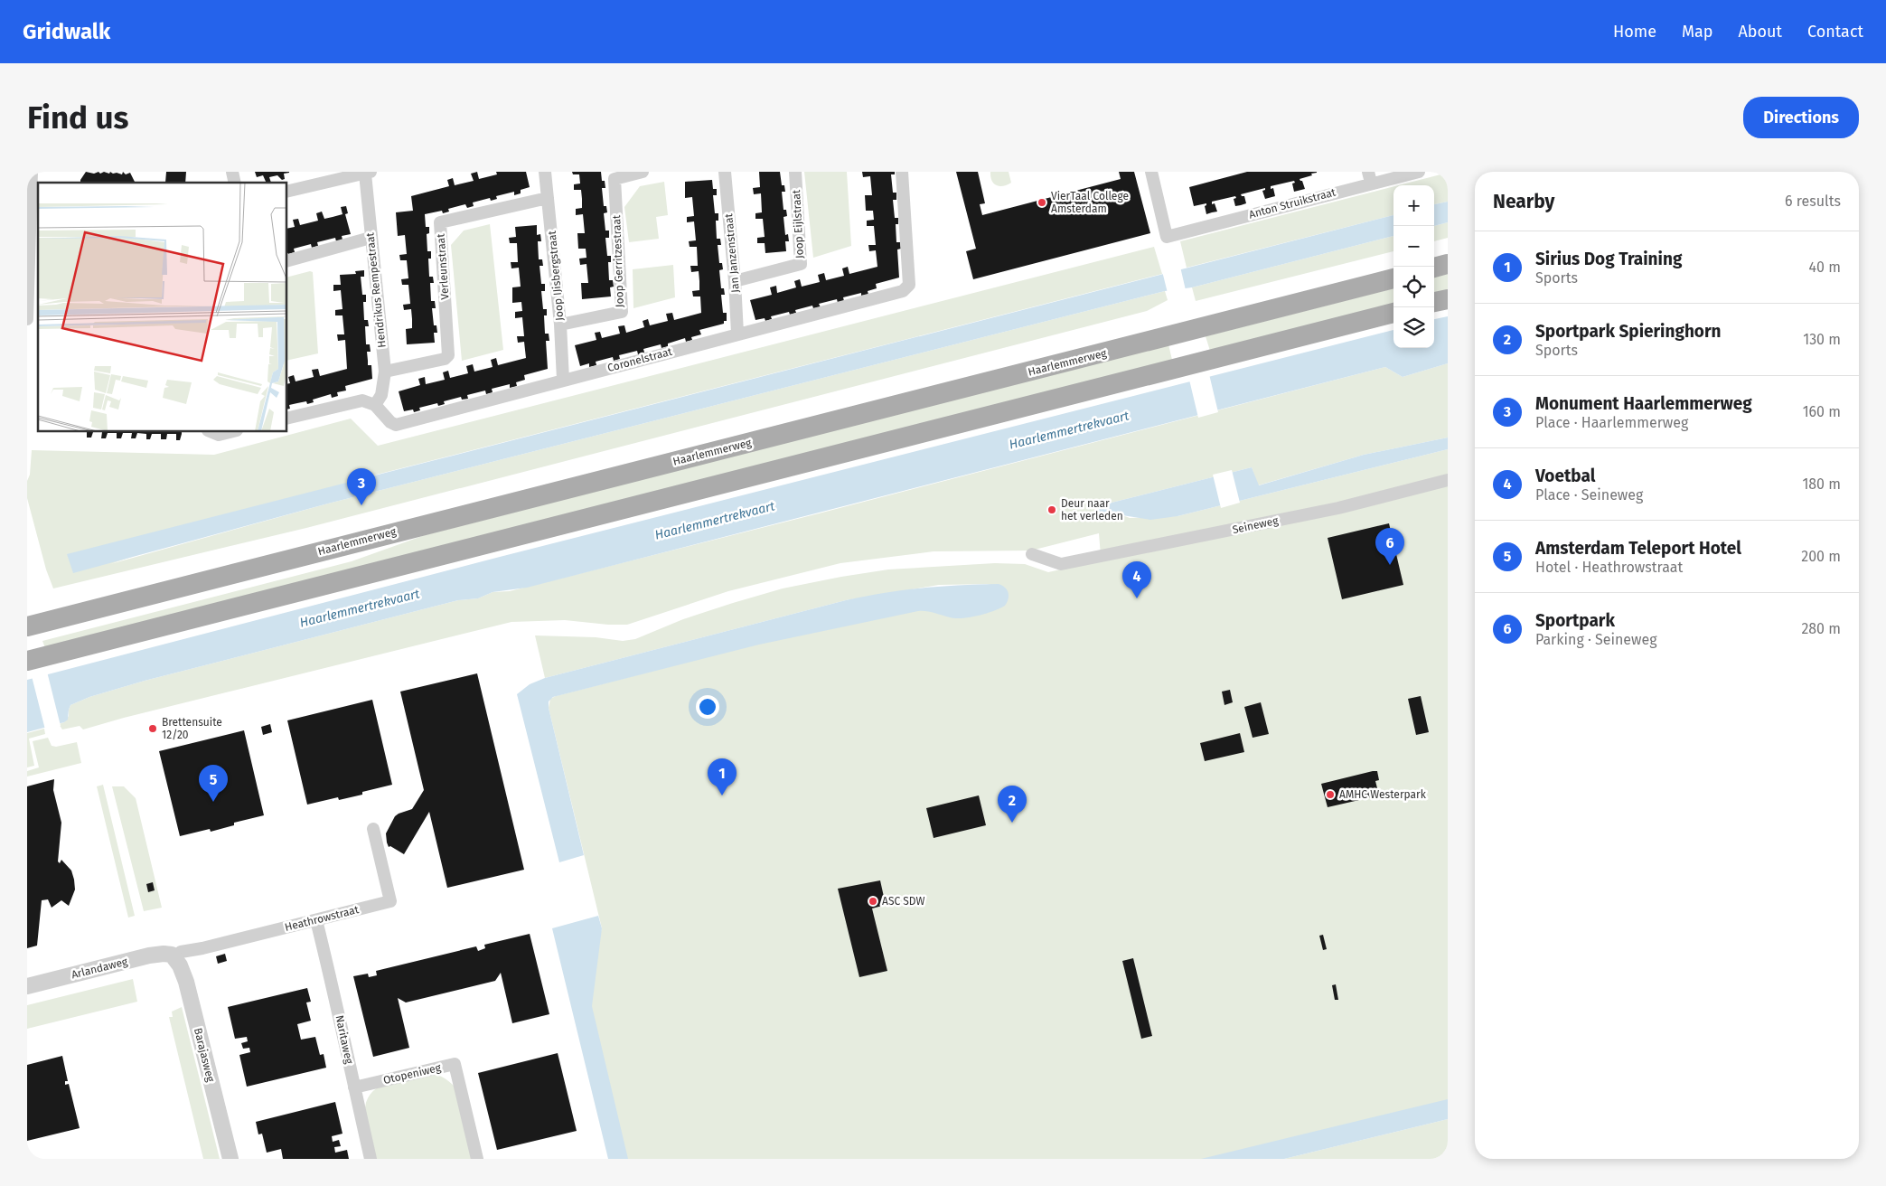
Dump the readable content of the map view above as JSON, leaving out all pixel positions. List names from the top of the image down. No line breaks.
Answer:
{"streets":{"main road":["Haarlemmerweg"],"street":["Anton Struikstraat","Joop Eijlstraat","Jan Janzenstraat","Joop Gerritzestraat","Verleunstraat","Joop IJisbergstraat","Hendrikus Rempestraat","Coronelstraat","Seineweg","Heathrowstraat","Arlandaweg","Naritaweg","Barajasweg","Otopeniweg"]},"crossings":[["Joop Eijlstraat","Jan Janzenstraat"],["Jan Janzenstraat","Coronelstraat"],["Joop Gerritzestraat","Joop IJisbergstraat"],["Verleunstraat","Joop IJisbergstraat"],["Verleunstraat","Hendrikus Rempestraat"],["Joop IJisbergstraat","Coronelstraat"],["Hendrikus Rempestraat","Coronelstraat"],["Heathrowstraat","Arlandaweg"],["Heathrowstraat","Naritaweg"],["Heathrowstraat","Barajasweg"],["Arlandaweg","Barajasweg"],["Naritaweg","Otopeniweg"]],"water":["Haarlemmertrekvaart"],"places":["VierTaal College Amsterdam","Deur naar het verleden","Brettensuite 12/20","AMHC Westerpark","ASC SDW"],"page":{"header":"Gridwalk","nav":["Home","Map","About","Contact"],"buttons":"Directions","title":"Find us","heading":["Nearby","6 results"],"map_buttons":["+","−"],"list":[{"mark":"1","name":"Sirius Dog Training","note":"Sports","value":"40 m"},{"mark":"2","name":"Sportpark Spieringhorn","note":"Sports","value":"130 m"},{"mark":"3","name":"Monument Haarlemmerweg","note":"Place · Haarlemmerweg","value":"160 m"},{"mark":"4","name":"Voetbal","note":"Place · Seineweg","value":"180 m"},{"mark":"5","name":"Amsterdam Teleport Hotel","note":"Hotel · Heathrowstraat","value":"200 m"},{"mark":"6","name":"Sportpark","note":"Parking · Seineweg","value":"280 m"}],"pins":["3","6","4","1","5","2"]}}
